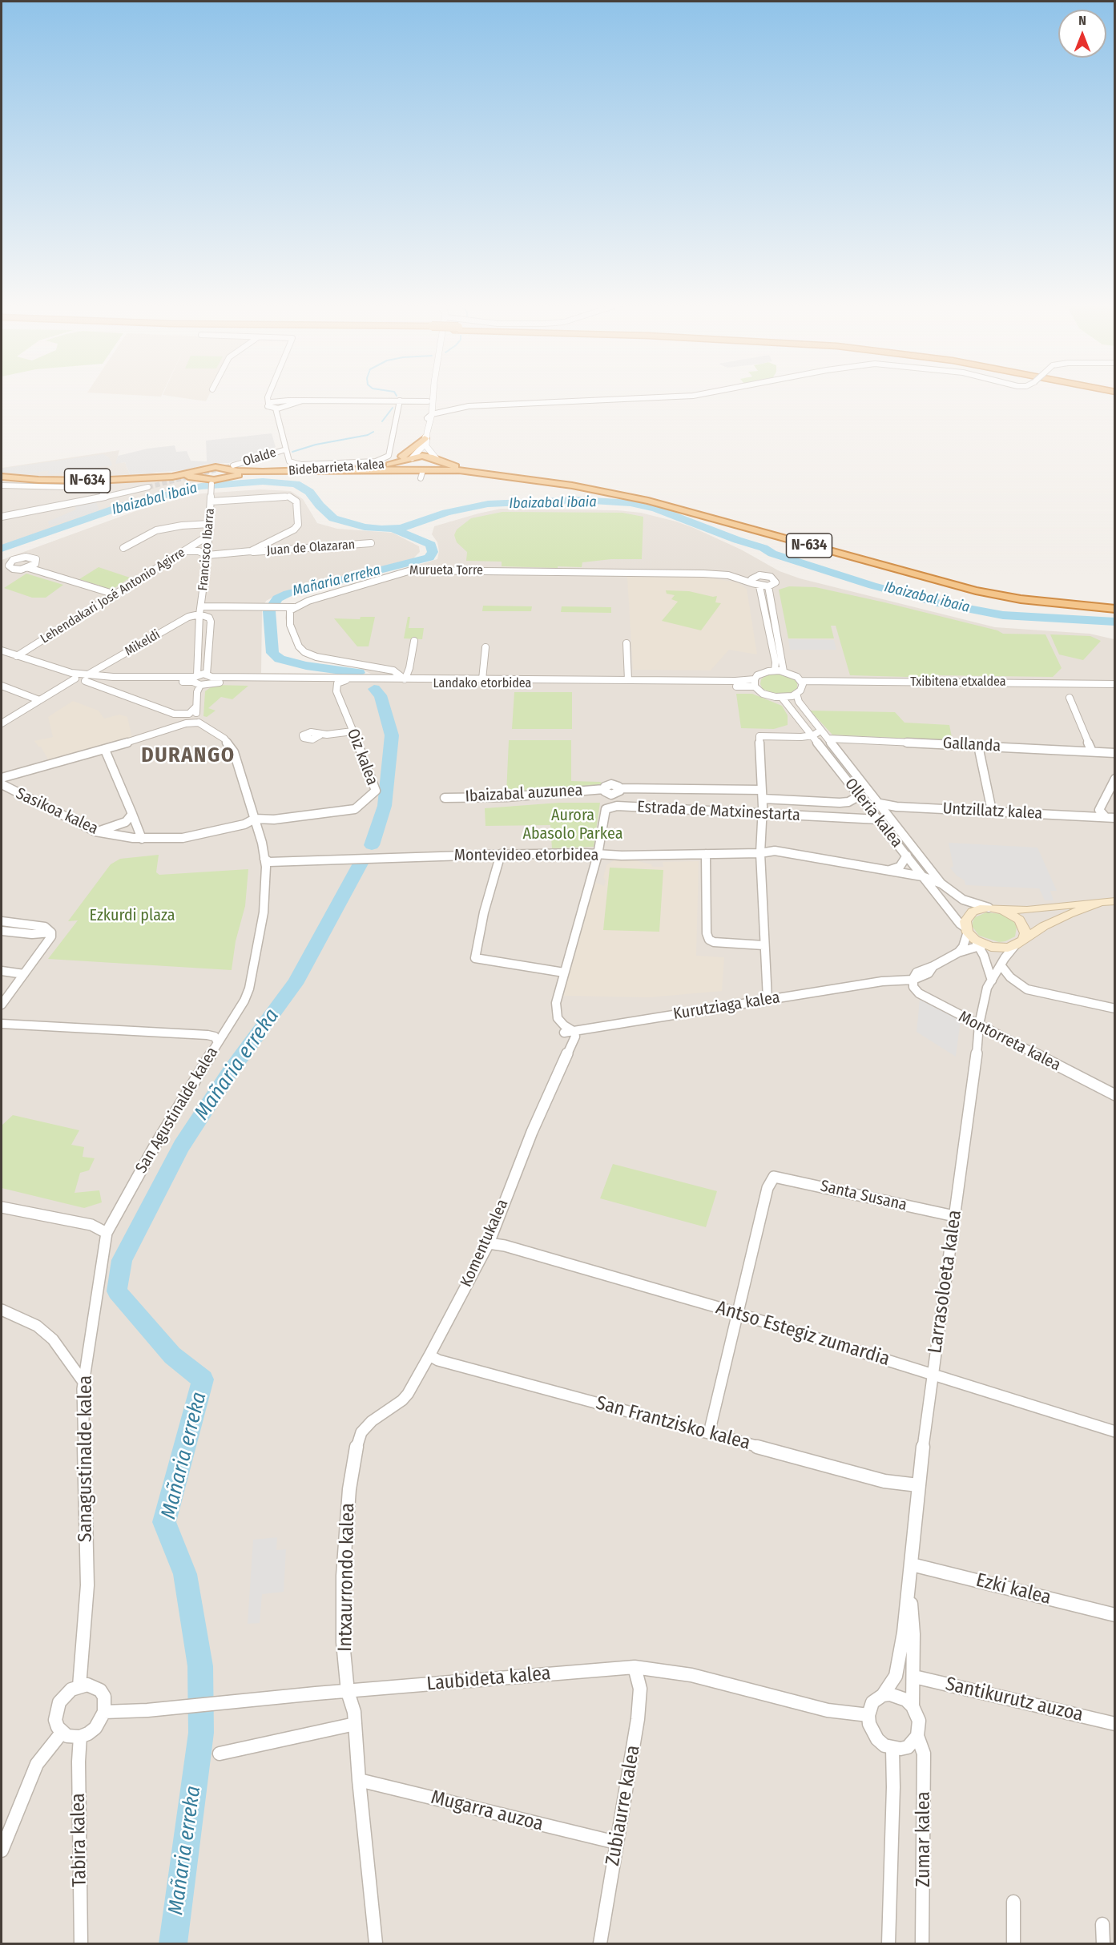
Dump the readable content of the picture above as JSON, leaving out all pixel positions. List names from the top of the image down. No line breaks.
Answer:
{"streets":{"highway":["Bidebarrieta kalea","N-634"],"street":["Olalde","Juan de Olazaran","Francisco Ibarra","Murueta Torre","Lehendakari José Antonio Agirre","Mikeldi","Txibitena etxaldea","Landako etorbidea","Gallanda","Oiz kalea","Ibaizabal auzunea","Sasikoa kalea","Estrada de Matxinestarta","Untzillatz kalea","Olleria kalea","Montevideo etorbidea","Kurutziaga kalea","Montorreta kalea","San Agustinalde kalea","Santa Susana","Komentukalea","Larrasoloeta kalea","Antso Estegiz zumardia","San Frantzisko kalea","Sanagustinalde kalea","Intxaurrondo kalea","Ezki kalea","Laubideta kalea","Santikurutz auzoa","Zubiaurre kalea","Mugarra auzoa","Zumar kalea","Tabira kalea"]},"crossings":[["Olalde","Bidebarrieta kalea"],["Olalde","N-634"],["Olalde","Francisco Ibarra"],["Bidebarrieta kalea","N-634"],["Bidebarrieta kalea","Francisco Ibarra"],["N-634","Francisco Ibarra"],["Juan de Olazaran","Francisco Ibarra"],["Juan de Olazaran","Lehendakari José Antonio Agirre"],["Francisco Ibarra","Lehendakari José Antonio Agirre"],["Francisco Ibarra","Mikeldi"],["Landako etorbidea","Oiz kalea"],["Gallanda","Olleria kalea"],["Oiz kalea","Sasikoa kalea"],["Oiz kalea","San Agustinalde kalea"],["Sasikoa kalea","San Agustinalde kalea"],["Estrada de Matxinestarta","Olleria kalea"],["Estrada de Matxinestarta","Montevideo etorbidea"],["Untzillatz kalea","Olleria kalea"],["Olleria kalea","Larrasoloeta kalea"],["Montevideo etorbidea","San Agustinalde kalea"],["Kurutziaga kalea","Montorreta kalea"],["Kurutziaga kalea","Komentukalea"],["Montorreta kalea","Larrasoloeta kalea"],["San Agustinalde kalea","Sanagustinalde kalea"],["Santa Susana","Larrasoloeta kalea"],["Santa Susana","Antso Estegiz zumardia"],["Komentukalea","Antso Estegiz zumardia"],["Komentukalea","San Frantzisko kalea"],["Komentukalea","Intxaurrondo kalea"],["Larrasoloeta kalea","Antso Estegiz zumardia"],["Larrasoloeta kalea","San Frantzisko kalea"],["Larrasoloeta kalea","Ezki kalea"],["Sanagustinalde kalea","Laubideta kalea"],["Sanagustinalde kalea","Tabira kalea"],["Intxaurrondo kalea","Laubideta kalea"],["Intxaurrondo kalea","Mugarra auzoa"],["Laubideta kalea","Zubiaurre kalea"],["Laubideta kalea","Zumar kalea"],["Laubideta kalea","Tabira kalea"],["Zubiaurre kalea","Mugarra auzoa"]],"districts":["DURANGO"],"water":["Ibaizabal ibaia","Mañaria erreka"],"parks":["Aurora Abasolo Parkea","Ezkurdi plaza"],"north":"top"}
